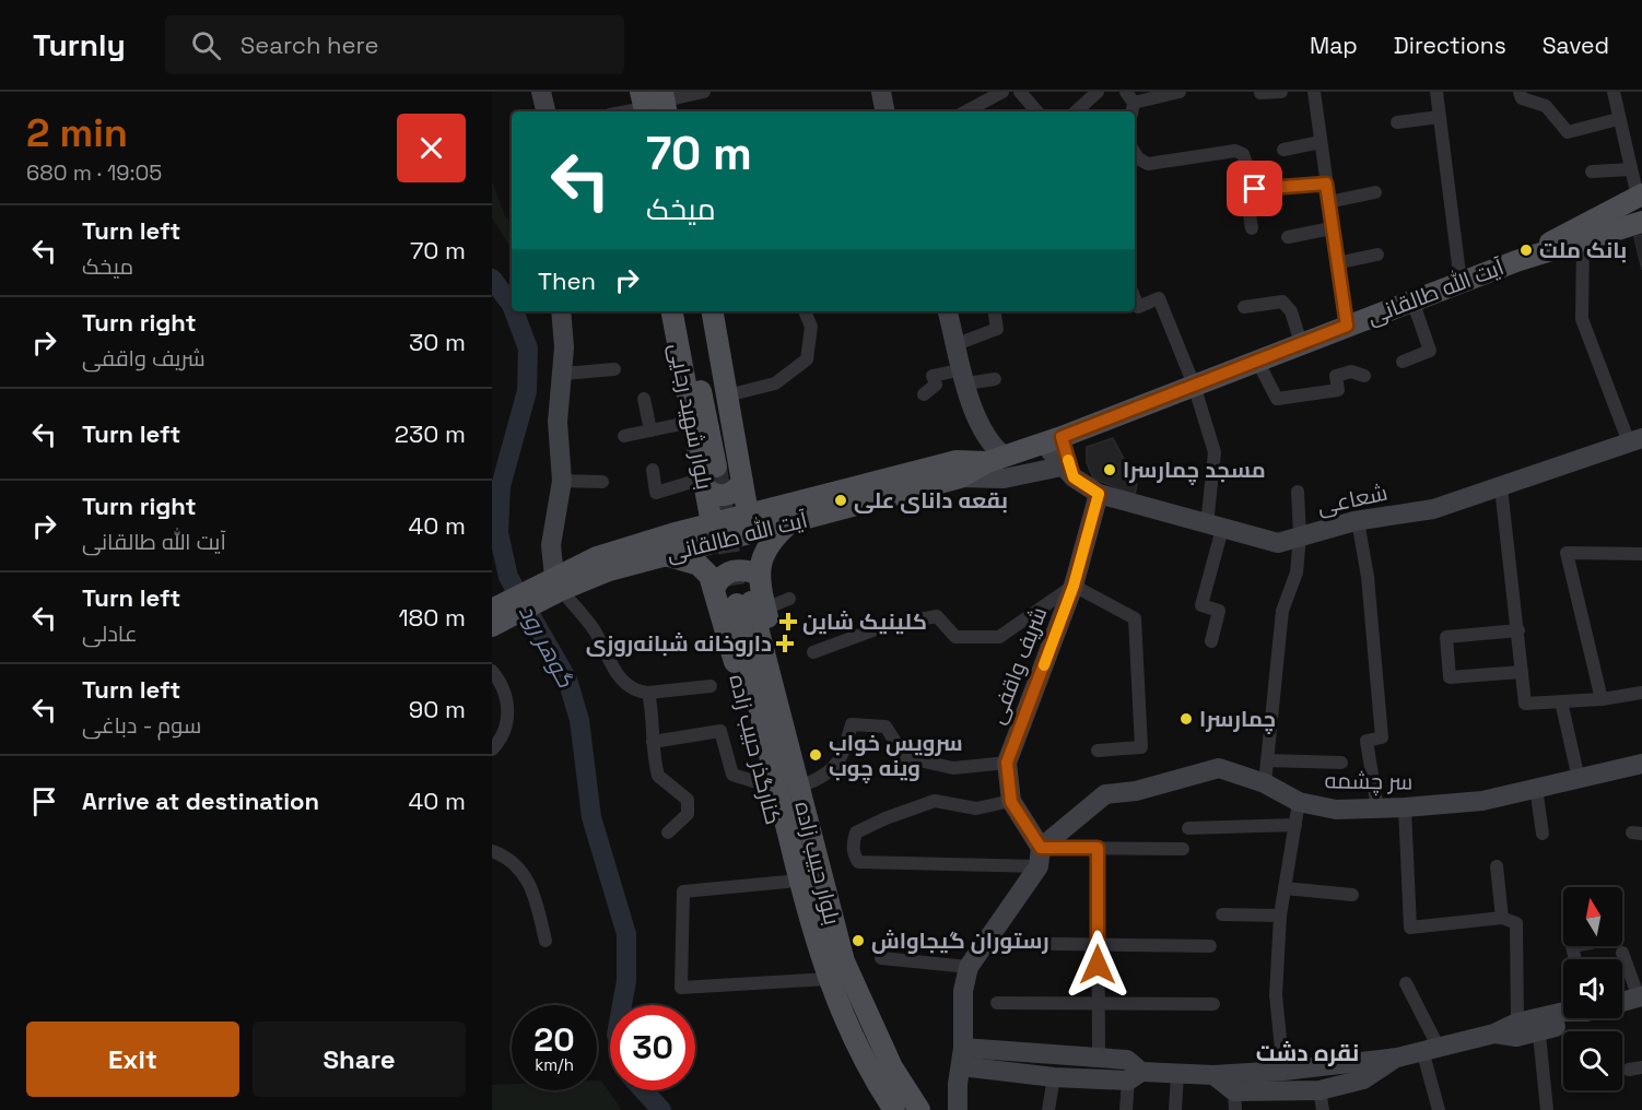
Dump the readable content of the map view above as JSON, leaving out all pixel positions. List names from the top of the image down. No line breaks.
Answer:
{"streets":{"main road":["آیت الله طالقانی","بلوار شهید رجایی","کنارگذر حبیب زاده","بلوار حبیب زاده"],"street":["شعاعی","شریف واقفی","سر چشمه"]},"crossings":[["آیت الله طالقانی","بلوار شهید رجایی"],["آیت الله طالقانی","شعاعی"],["آیت الله طالقانی","کنارگذر حبیب زاده"],["شعاعی","شریف واقفی"],["شریف واقفی","سر چشمه"],["کنارگذر حبیب زاده","بلوار حبیب زاده"]],"districts":["نقره دشت"],"water":["گوهر رود"],"places":{"other":["بانک ملت","مسجد چمارسرا","بقعه دانای علی","چمارسرا","سرویس خواب وینه چوب","رستوران گیجاواش"],"health":["کلینیک شاین","داروخانه شبانه‌روزی"]},"north":"top","page":{"header":"Turnly","search":"Search here","nav":["Map","Directions","Saved"],"heading":["2 min","680 m · 19:05"],"turn":["70 m","میخک"],"list":[{"name":"Turn left","note":"میخک","value":"70 m"},{"name":"Turn right","note":"شریف واقفی","value":"30 m"},{"name":"Turn left","value":"230 m"},{"name":"Turn right","note":"آیت الله طالقانی","value":"40 m"},{"name":"Turn left","note":"عادلی","value":"180 m"},{"name":"Turn left","note":"سوم - دباغی","value":"90 m"},{"name":"Arrive at destination","value":"40 m"}],"then":"Then","speed":"20 km/h","limit":"30","buttons":["Exit","Share"]}}
